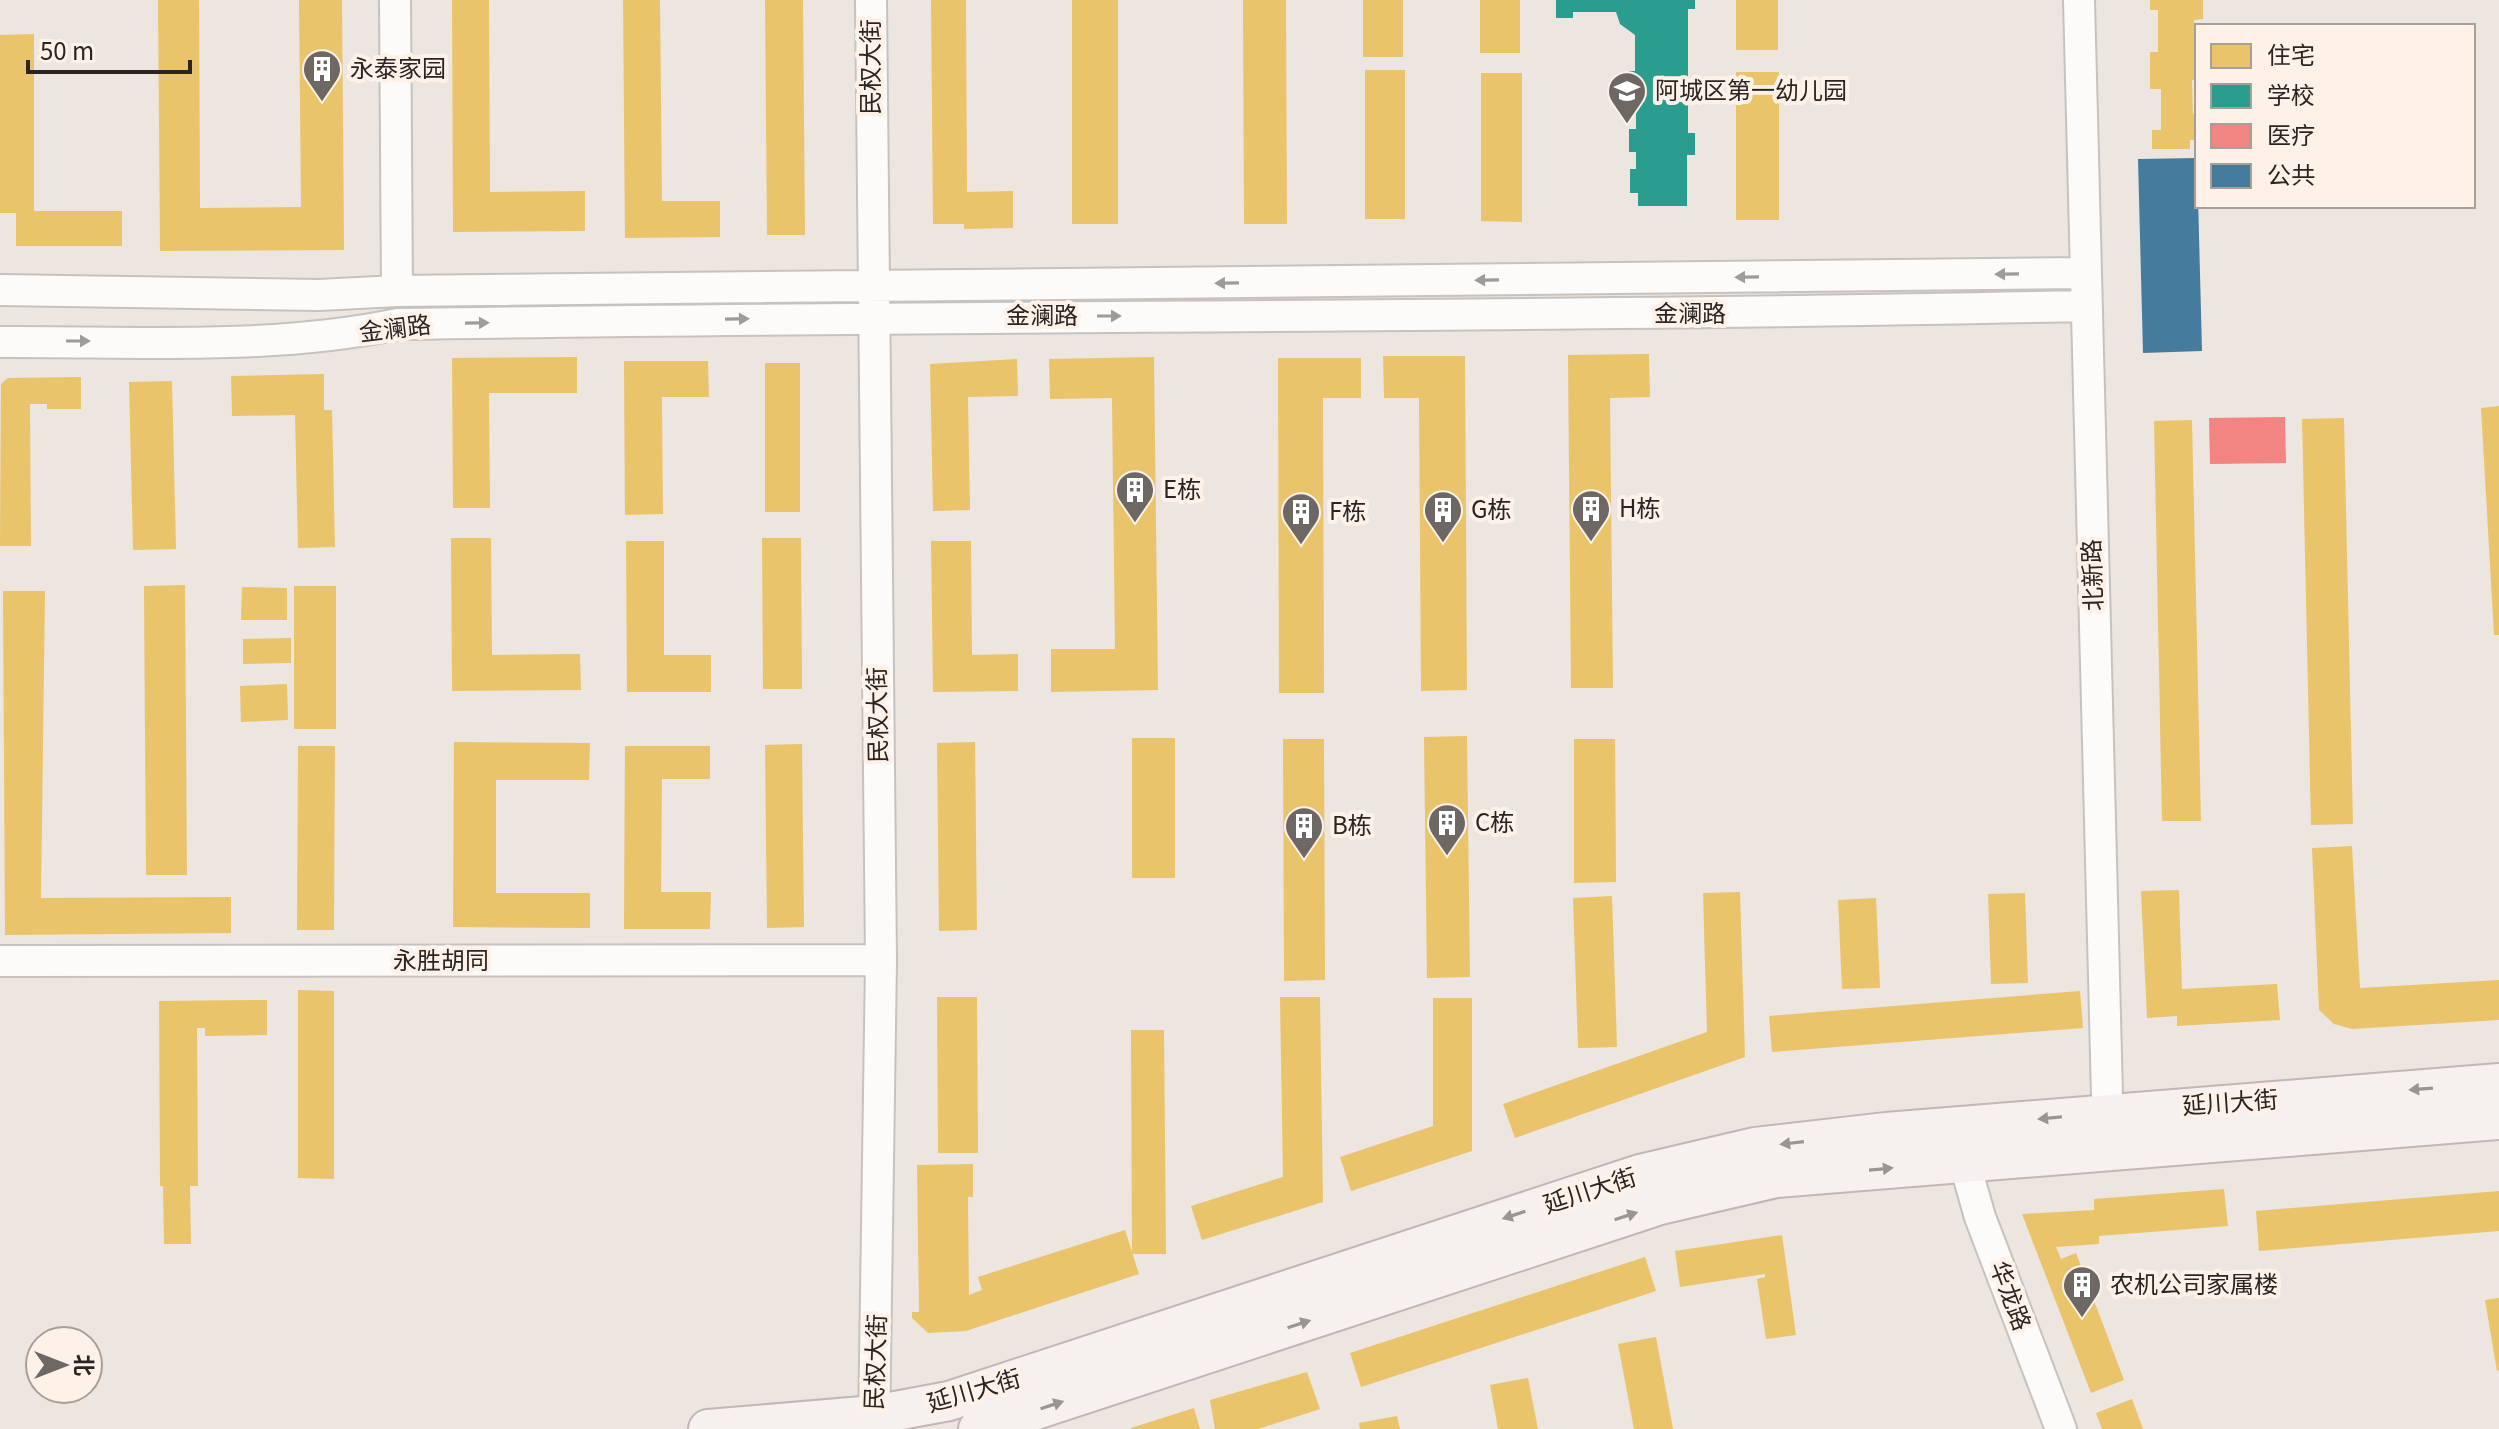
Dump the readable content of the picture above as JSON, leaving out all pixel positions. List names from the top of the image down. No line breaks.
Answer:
{"streets":{"main road":["延川大街"],"street":["民权大街","金澜路","北新路","永胜胡同","华龙路"]},"crossings":[["民权大街","金澜路"],["民权大街","永胜胡同"],["民权大街","延川大街"],["金澜路","北新路"],["北新路","延川大街"],["延川大街","华龙路"]],"places":{"building":["永泰家园","E栋","H栋","G栋","F栋","C栋","B栋","农机公司家属楼"],"school or university":["阿城区第一幼儿园"]},"legend":["住宅","学校","医疗","公共"],"scale_bar":"50 m","north":"right"}
